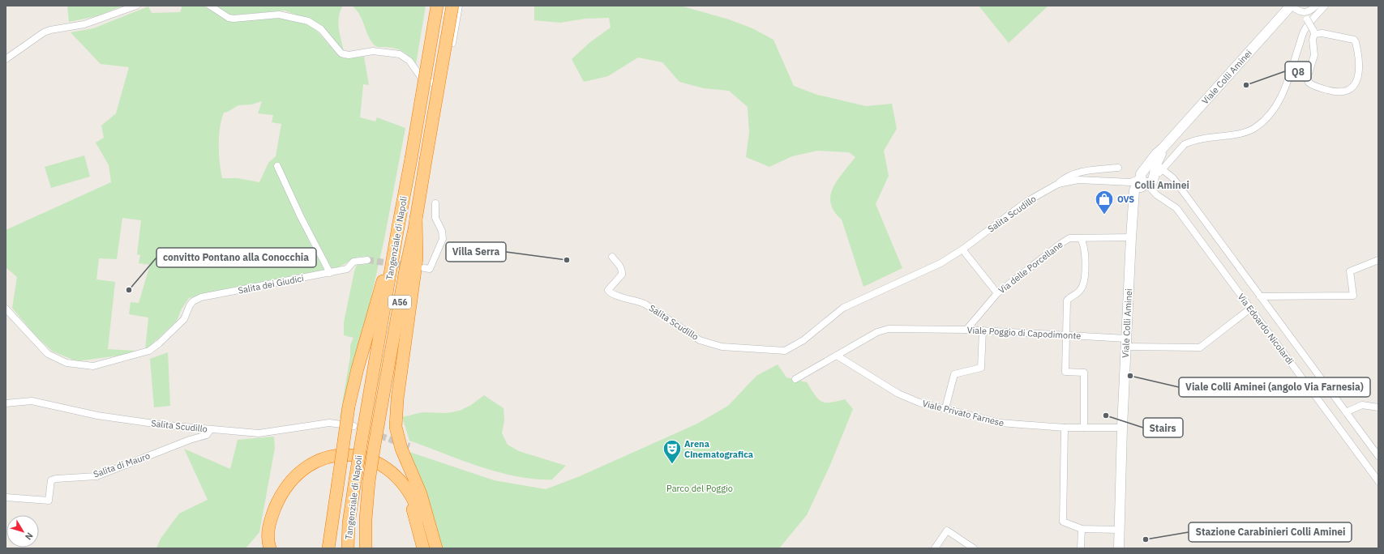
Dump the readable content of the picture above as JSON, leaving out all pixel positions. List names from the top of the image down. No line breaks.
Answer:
{"streets":{"highway":["Tangenziale di Napoli","A56"],"main road":["Viale Colli Aminei"],"street":["Salita Scudillo","Via delle Porcellane","Salita dei Giudici","Via Edoardo Nicolardi","Viale Poggio di Capodimonte","Viale Privato Farnese","Salita di Mauro"]},"crossings":[["Viale Colli Aminei","Salita Scudillo"],["Viale Colli Aminei","Via delle Porcellane"],["Viale Colli Aminei","Via Edoardo Nicolardi"],["Viale Colli Aminei","Viale Poggio di Capodimonte"],["Viale Colli Aminei","Viale Privato Farnese"],["Salita Scudillo","Via Edoardo Nicolardi"],["Salita Scudillo","Salita di Mauro"],["Via delle Porcellane","Viale Poggio di Capodimonte"],["Via Edoardo Nicolardi","Viale Poggio di Capodimonte"]],"districts":["Colli Aminei"],"parks":["Parco del Poggio"],"places":{"other":["Q8","Villa Serra","convitto Pontano alla Conocchia","Viale Colli Aminei (angolo Via Farnesia)","Stairs","Stazione Carabinieri Colli Aminei"],"shop":["OVS"],"theatre":["Arena Cinematografica"]},"north":"bottom right"}
